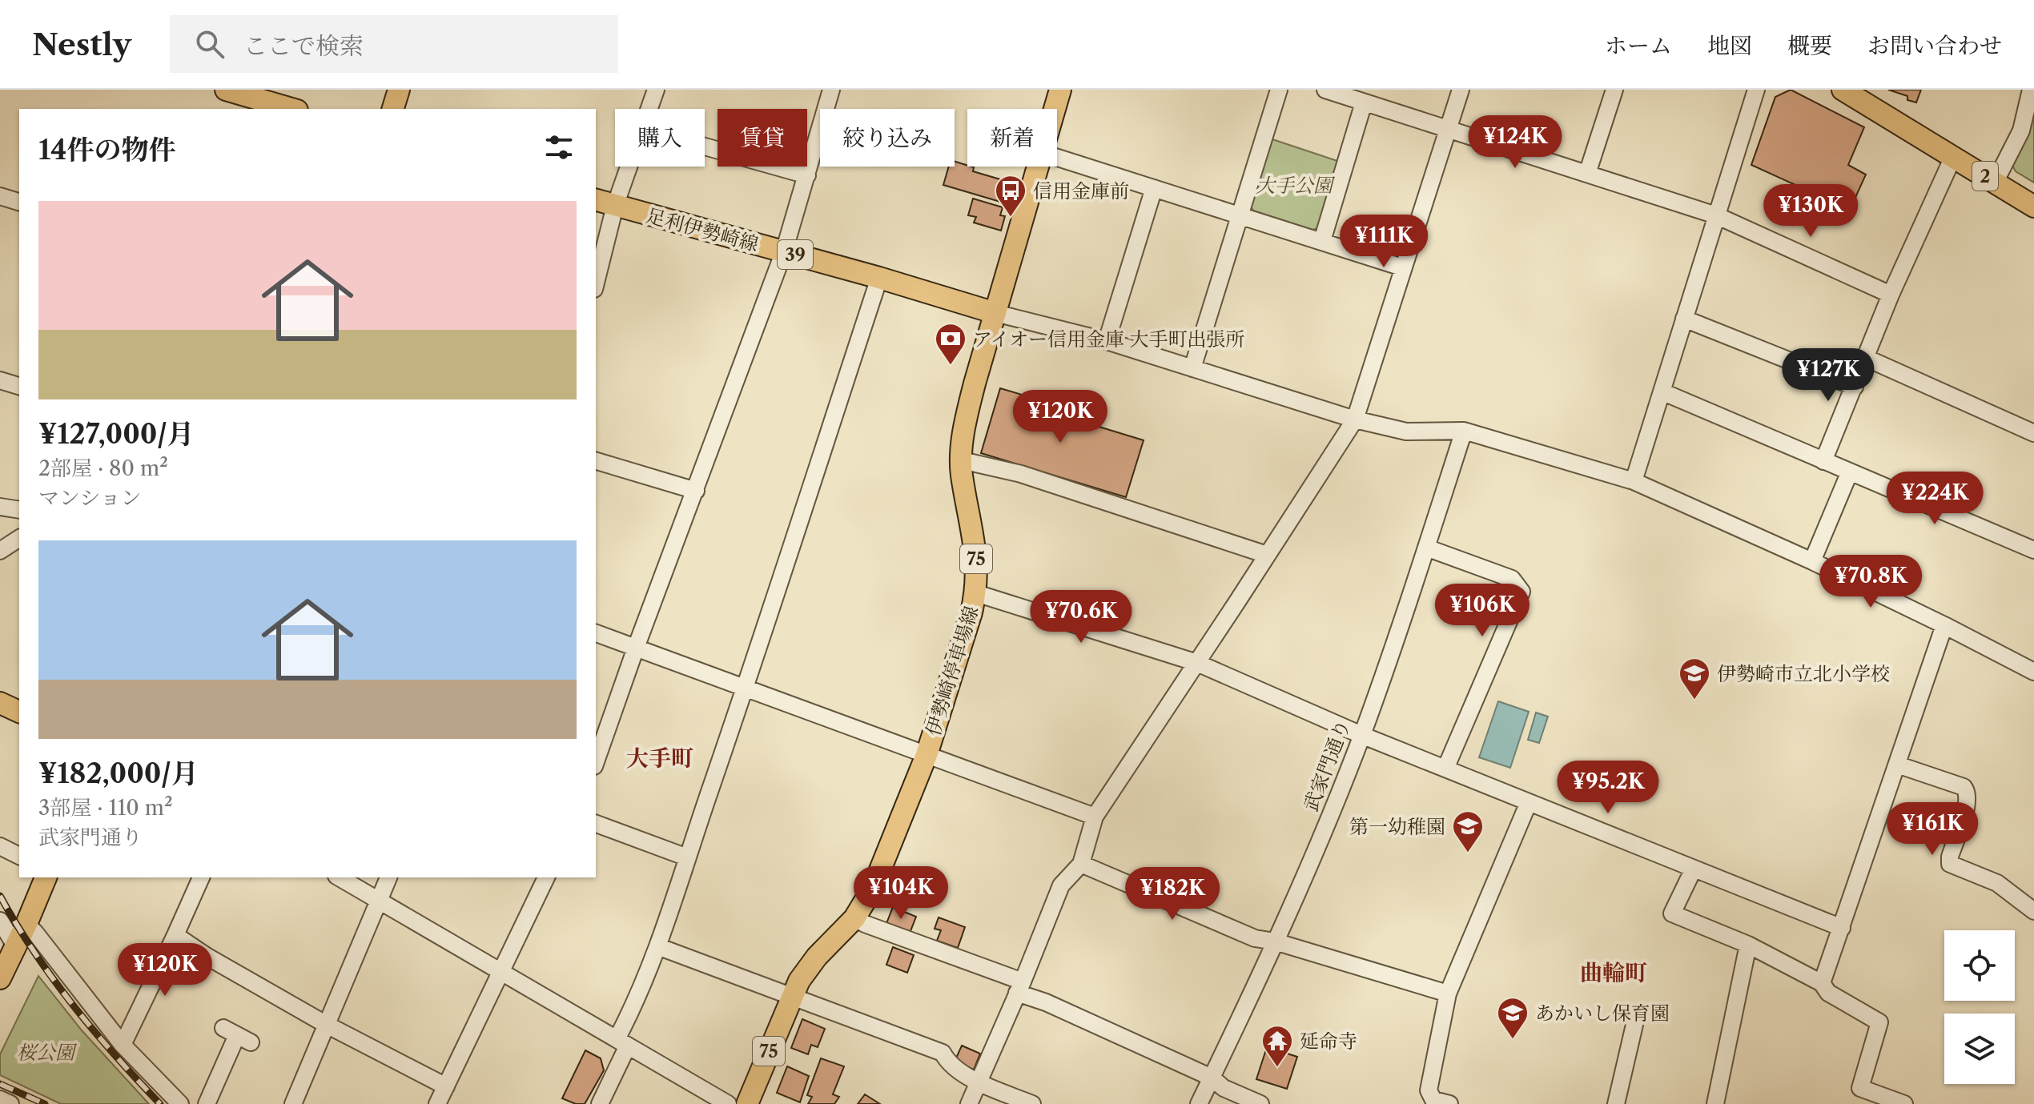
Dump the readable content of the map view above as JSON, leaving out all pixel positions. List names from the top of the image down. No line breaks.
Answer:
{"streets":{"main road":["2","足利伊勢崎線","39","75","伊勢崎停車場線"],"street":["武家門通り"]},"crossings":[["足利伊勢崎線","伊勢崎停車場線"]],"districts":["大手町","曲輪町"],"parks":["大手公園","桜公園"],"places":{"bus stop":["信用金庫前"],"bank":["アイオー信用金庫 大手町出張所"],"school or university":["伊勢崎市立北小学校","第一幼稚園","あかいし保育園"],"temple":["延命寺"]},"page":{"header":"Nestly","search":"ここで検索","nav":["ホーム","地図","概要","お問い合わせ"],"chip":["購入","賃貸","絞り込み","新着"],"heading":"14件の物件","price":["¥124K","¥130K","¥111K","¥127K","¥120K","¥224K","¥70.8K","¥106K","¥70.6K","¥95.2K","¥161K","¥104K","¥182K","¥120K"],"list":[{"name":"¥127,000/月","note":"2部屋 · 80 m² · マンション"},{"name":"¥182,000/月","note":"3部屋 · 110 m² · 武家門通り"}]}}
